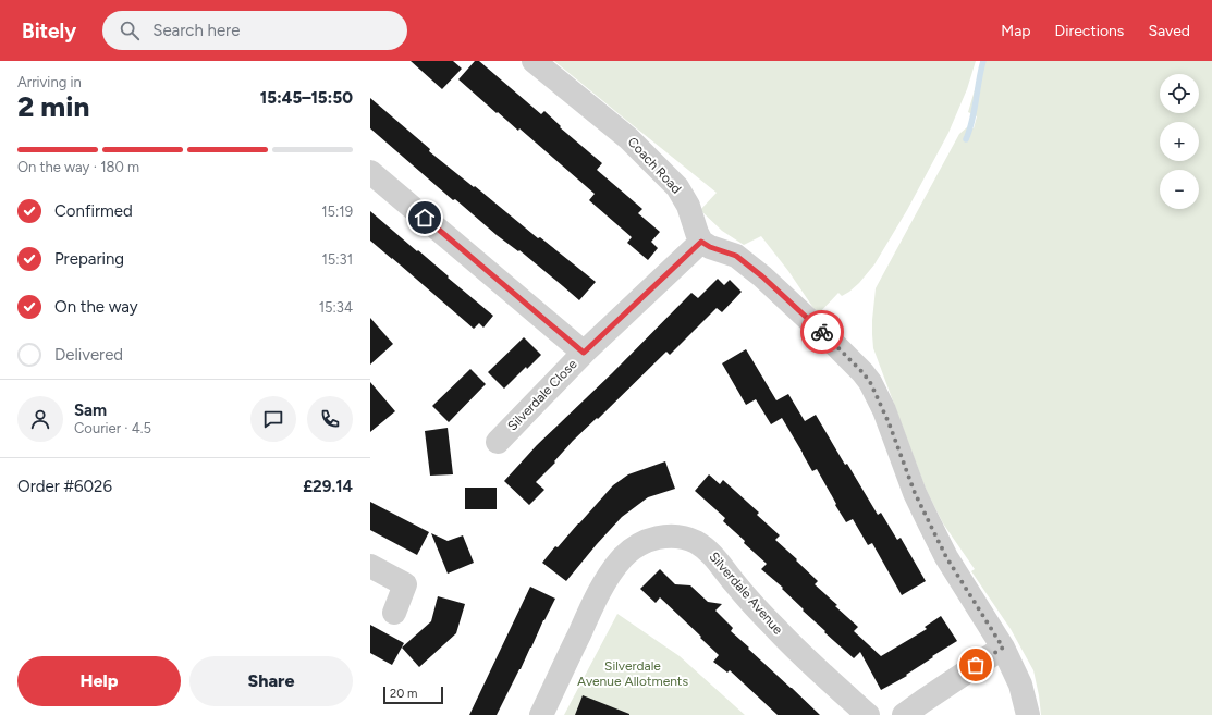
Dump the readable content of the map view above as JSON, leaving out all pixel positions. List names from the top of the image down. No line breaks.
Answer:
{"streets":{"street":["Coach Road","Silverdale Close","Silverdale Avenue"]},"crossings":[["Coach Road","Silverdale Close"]],"parks":["Silverdale Avenue Allotments"],"scale_bar":"20 m","page":{"header":"Bitely","search":"Search here","nav":["Map","Directions","Saved"],"heading":["2 min","Arriving in","15:45–15:50"],"panel":["Sam","Courier · 4.5","Order #6026","£29.14"],"map_buttons":["+","−"],"bar":"On the way · 180 m","list":[["Confirmed","15:19"],["Preparing","15:31"],["On the way","15:34"],"Delivered"],"buttons":["Help","Share"],"scale":"20 m"}}
